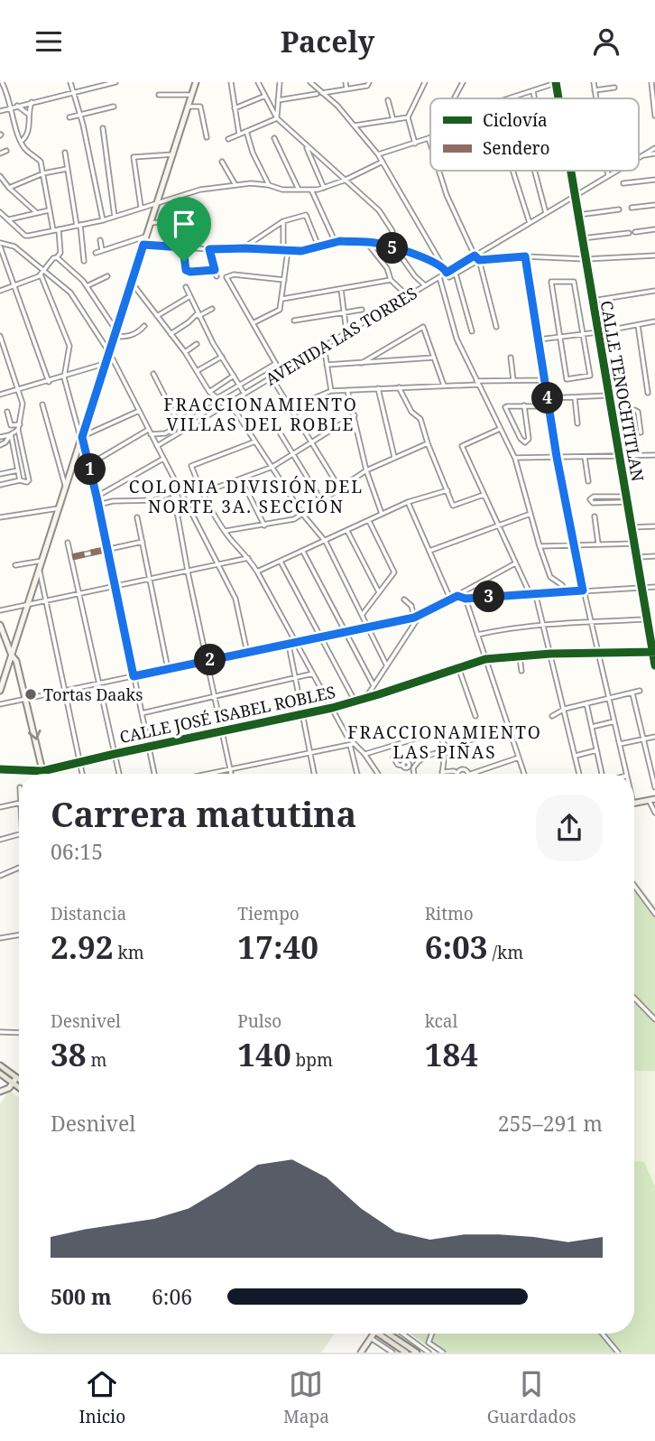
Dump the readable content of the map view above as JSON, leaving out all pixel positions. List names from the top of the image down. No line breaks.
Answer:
{"streets":{"street":["AVENIDA LAS TORRES","CALLE TENOCHTITLAN","CALLE JOSÉ ISABEL ROBLES"]},"crossings":[["AVENIDA LAS TORRES","CALLE TENOCHTITLAN"],["CALLE TENOCHTITLAN","CALLE JOSÉ ISABEL ROBLES"]],"districts":["FRACCIONAMIENTO VILLAS DEL ROBLE","COLONIA DIVISIÓN DEL NORTE 3A. SECCIÓN","FRACCIONAMIENTO LAS PIÑAS"],"places":["Tortas Daaks"],"legend":["Ciclovía","Sendero"],"page":{"header":"Pacely","pins":["5","4","1","3","2"],"heading":["Carrera matutina","06:15"],"stats":[["Distancia","2.92 km"],["Tiempo","17:40"],["Ritmo","6:03 /km"],["Desnivel","38 m"],["Pulso","140 bpm"],["kcal","184"]],"chart":["Desnivel","255–291 m"],"list":[{"name":"500 m","note":"6:06"}],"tabs":["Inicio","Mapa","Guardados"]}}
